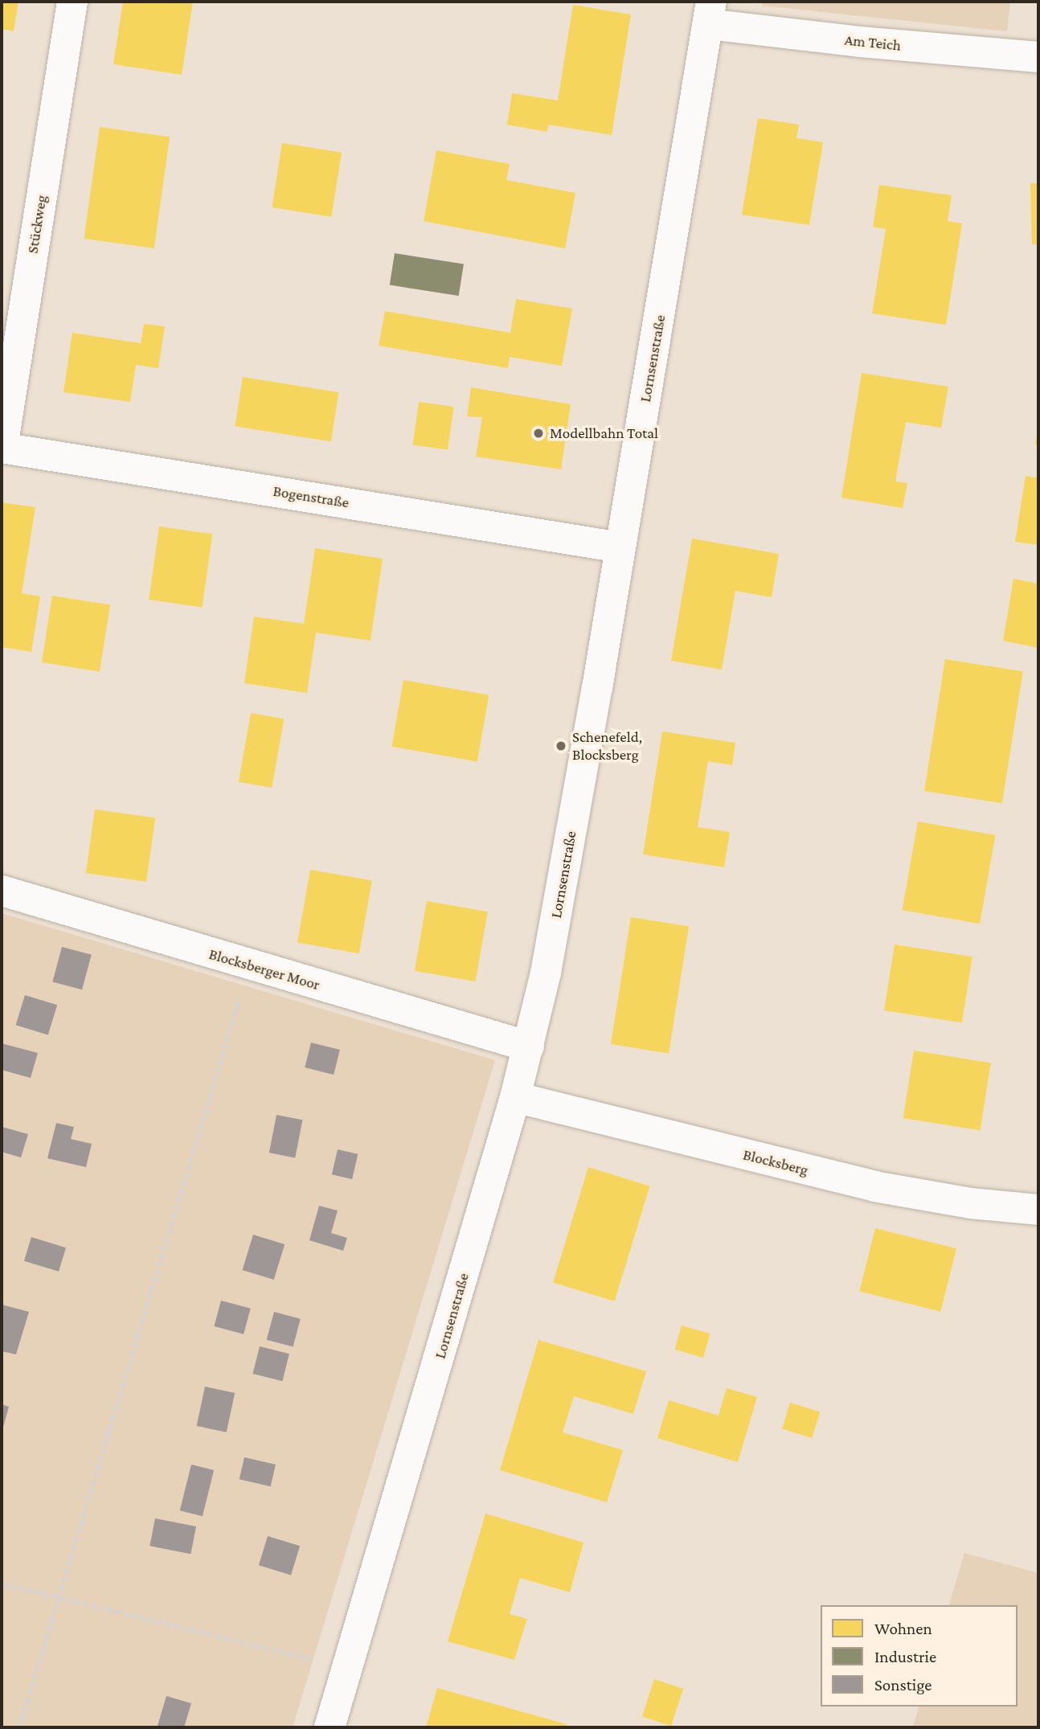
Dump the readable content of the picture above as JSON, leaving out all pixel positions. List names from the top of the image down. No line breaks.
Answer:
{"streets":{"street":["Am Teich","Stückweg","Lornsenstraße","Bogenstraße","Blocksberger Moor","Blocksberg"]},"crossings":[["Am Teich","Lornsenstraße"],["Stückweg","Bogenstraße"],["Lornsenstraße","Bogenstraße"],["Lornsenstraße","Blocksberger Moor"],["Lornsenstraße","Blocksberg"]],"places":["Modellbahn Total","Schenefeld, Blocksberg"],"legend":["Wohnen","Industrie","Sonstige"]}
